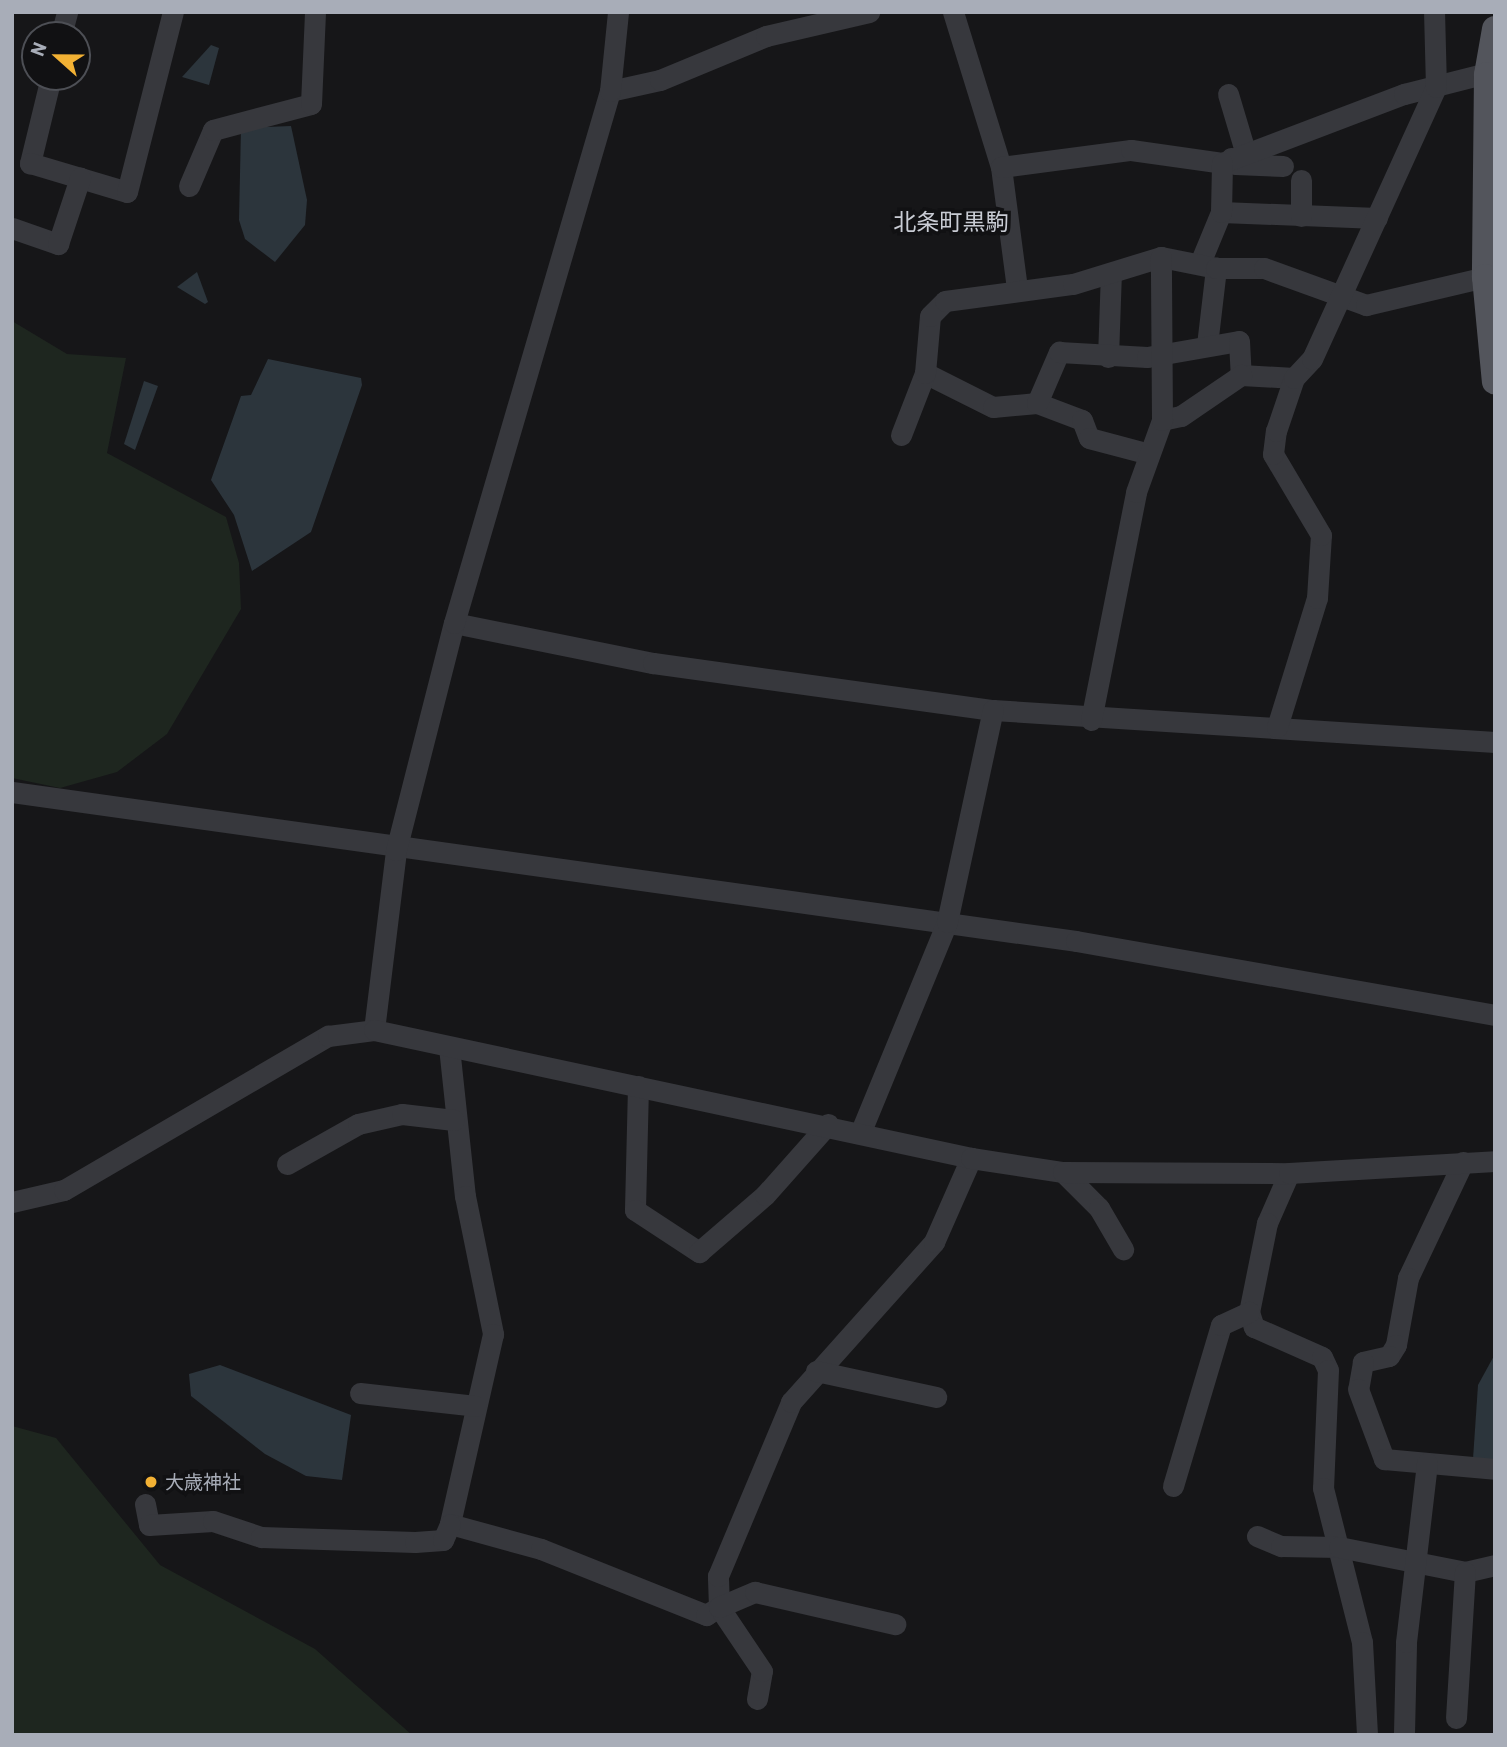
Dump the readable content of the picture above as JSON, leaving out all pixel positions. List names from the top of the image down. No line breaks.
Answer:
{"districts":["北条町黒駒"],"places":["大歳神社"],"north":"left"}
